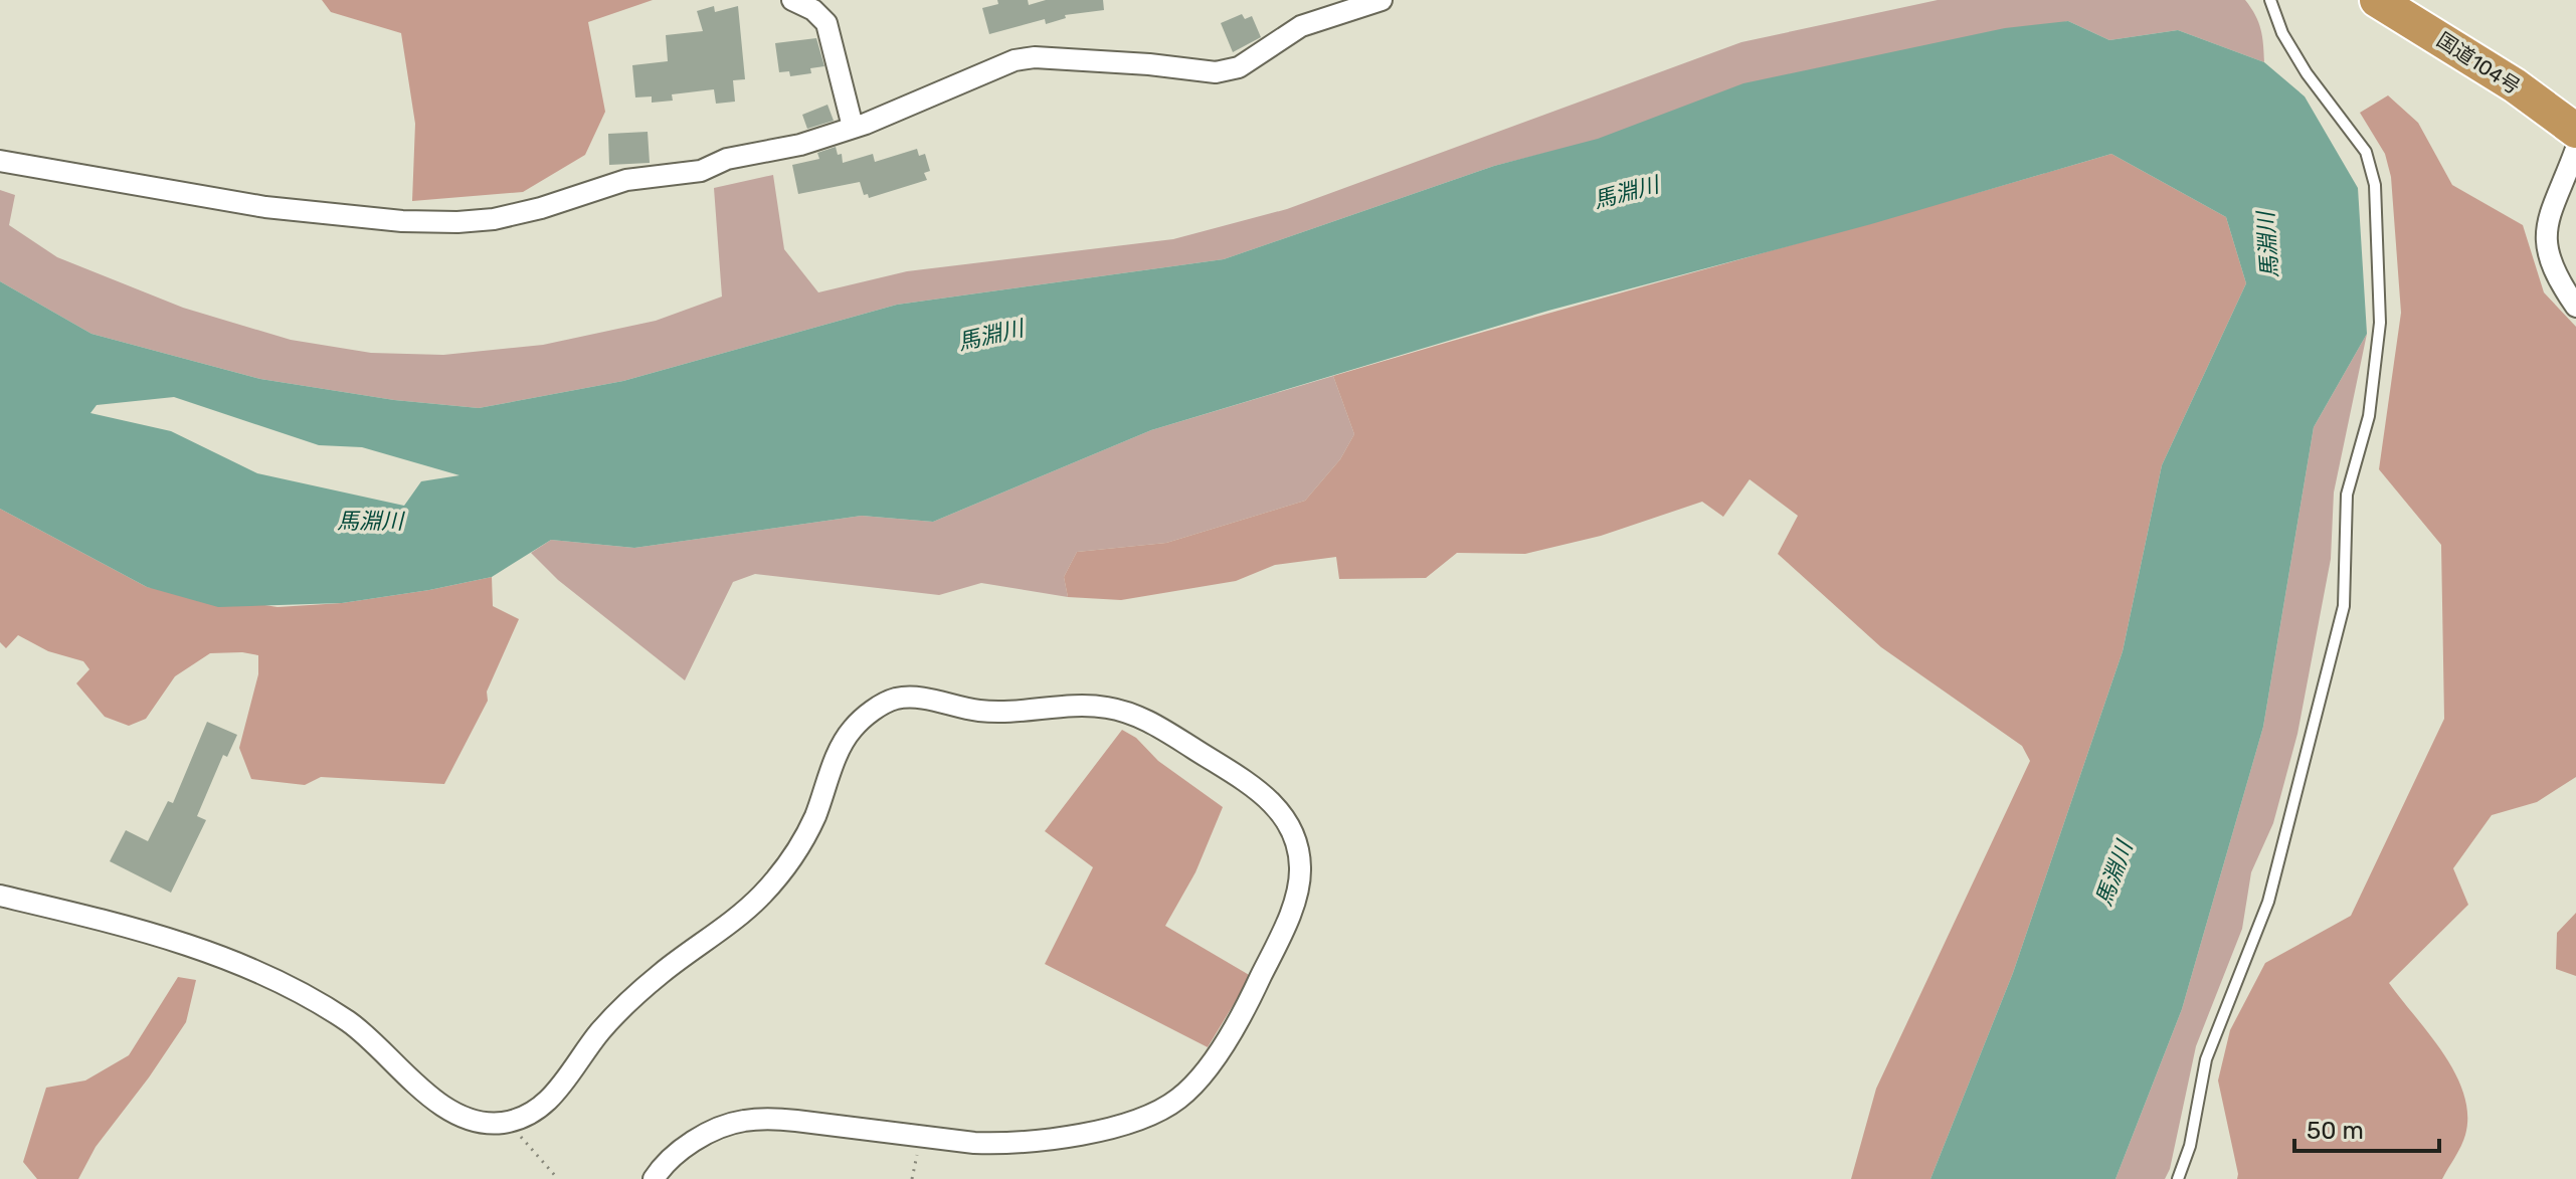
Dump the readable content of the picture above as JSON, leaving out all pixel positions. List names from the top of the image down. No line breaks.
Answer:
{"streets":{"highway":["国道104号"]},"water":["馬淵川"],"scale_bar":"50 m"}
